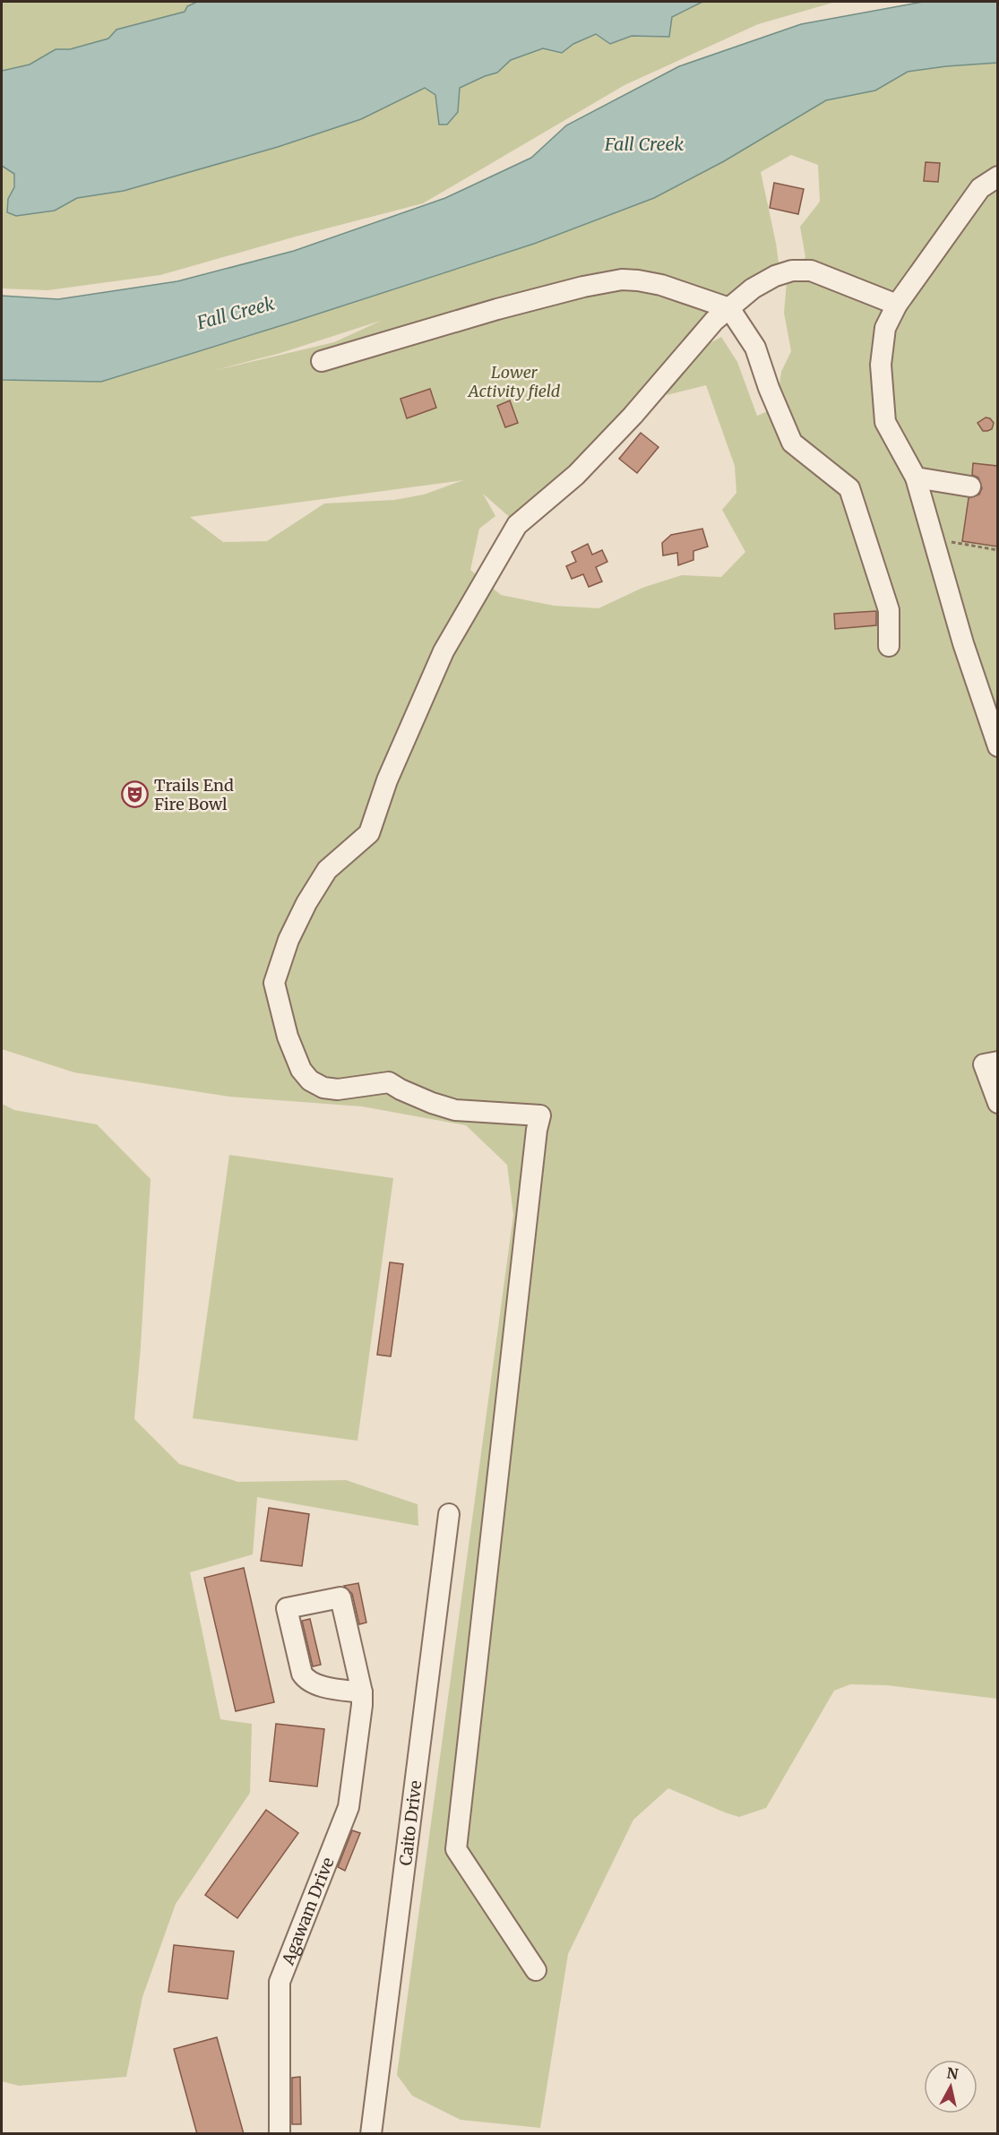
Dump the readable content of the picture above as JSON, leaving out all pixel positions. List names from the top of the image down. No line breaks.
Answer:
{"streets":{"street":["Caito Drive","Agawam Drive"]},"water":["Fall Creek"],"parks":["Lower Activity field"],"places":{"theatre":["Trails End Fire Bowl"]},"north":"top"}
